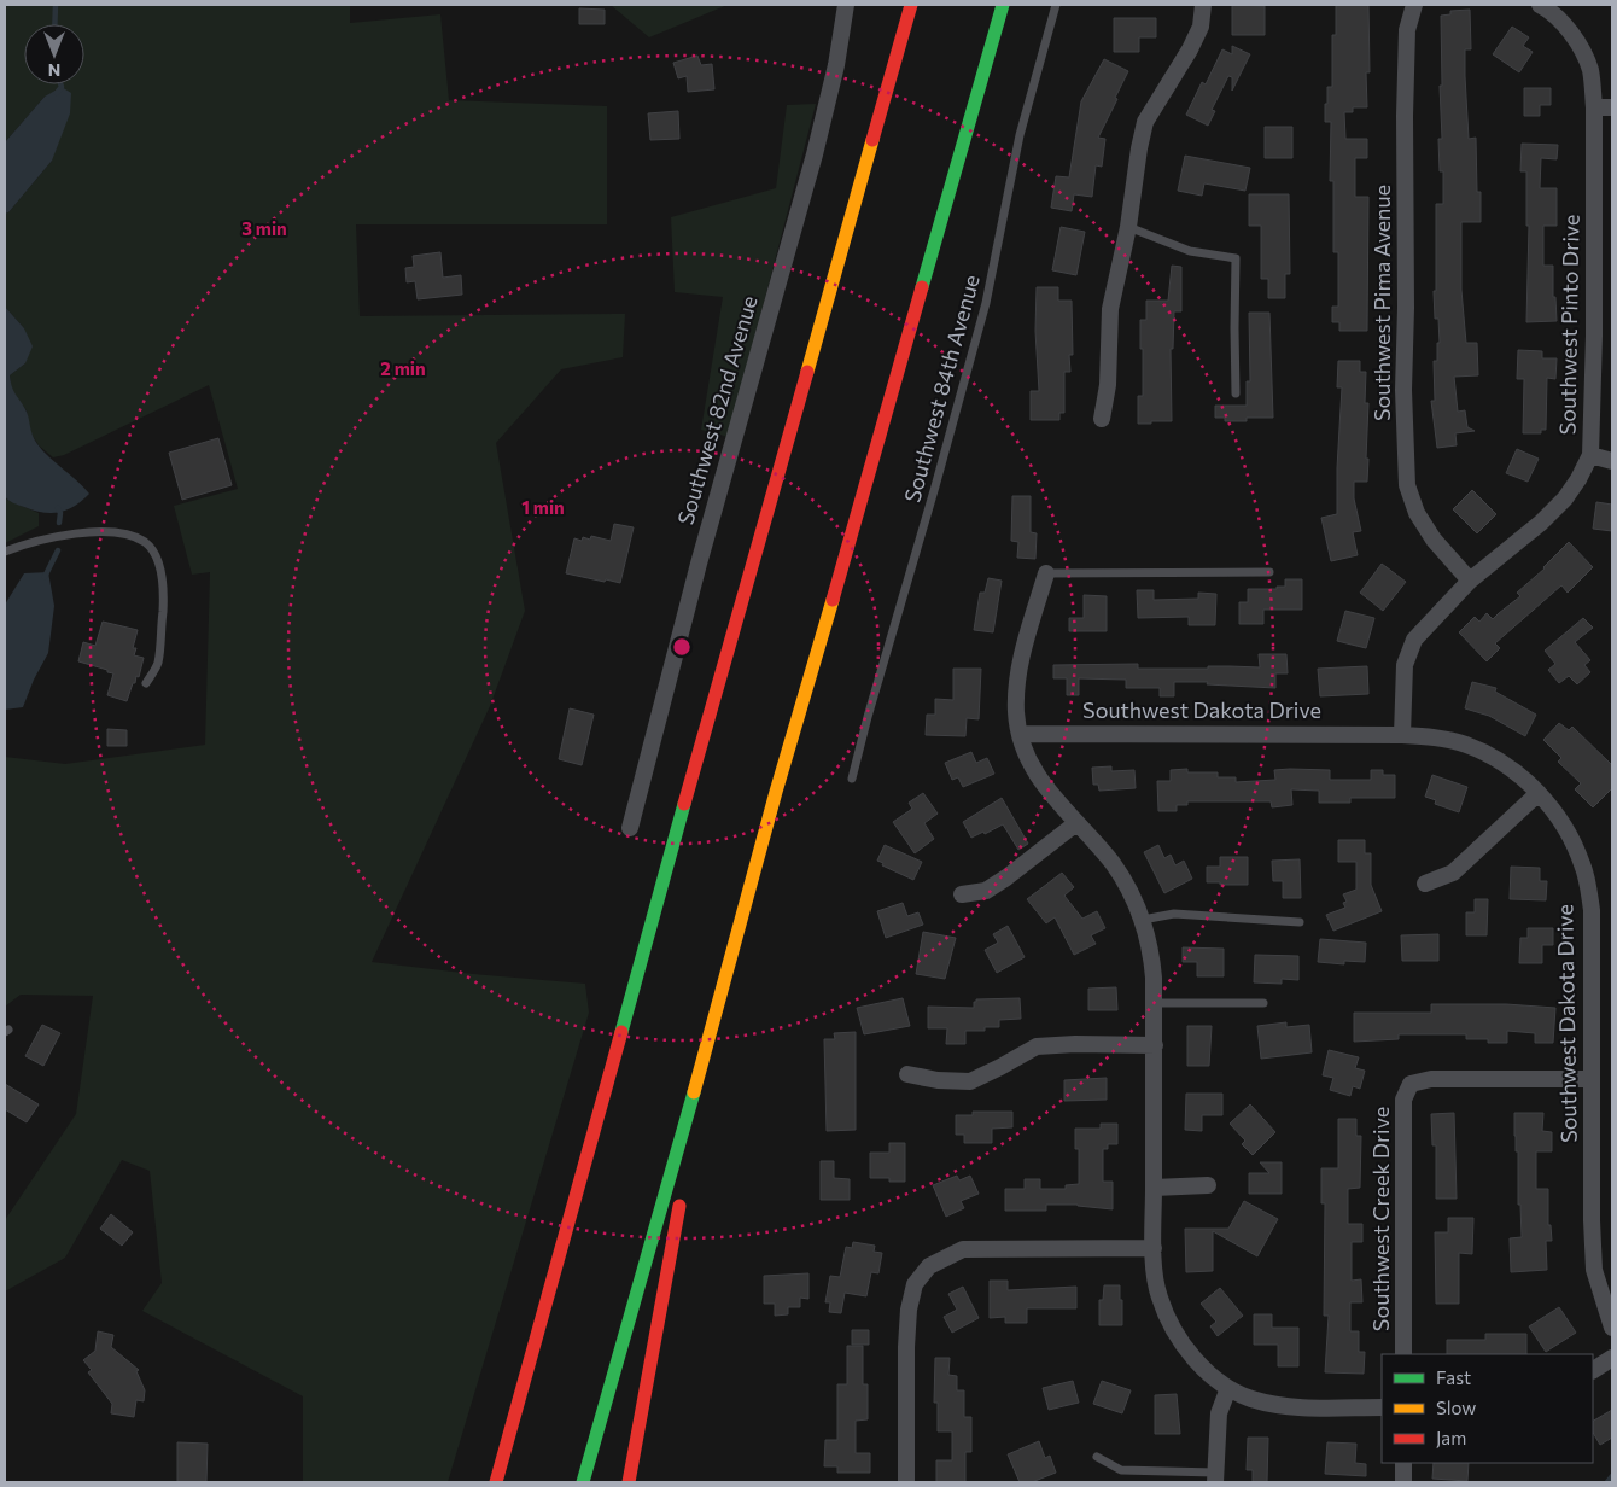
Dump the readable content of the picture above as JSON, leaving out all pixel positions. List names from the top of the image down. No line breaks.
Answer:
{"streets":{"street":["Southwest Pima Avenue","Southwest Pinto Drive","Southwest 82nd Avenue","Southwest Dakota Drive","Southwest Creek Drive"],"lane":["Southwest 84th Avenue"]},"crossings":[["Southwest Pima Avenue","Southwest Pinto Drive"],["Southwest Pinto Drive","Southwest Dakota Drive"],["Southwest Dakota Drive","Southwest Creek Drive"]],"legend":["Fast","Slow","Jam"],"north":"bottom","rings":["3 min","2 min","1 min"]}
